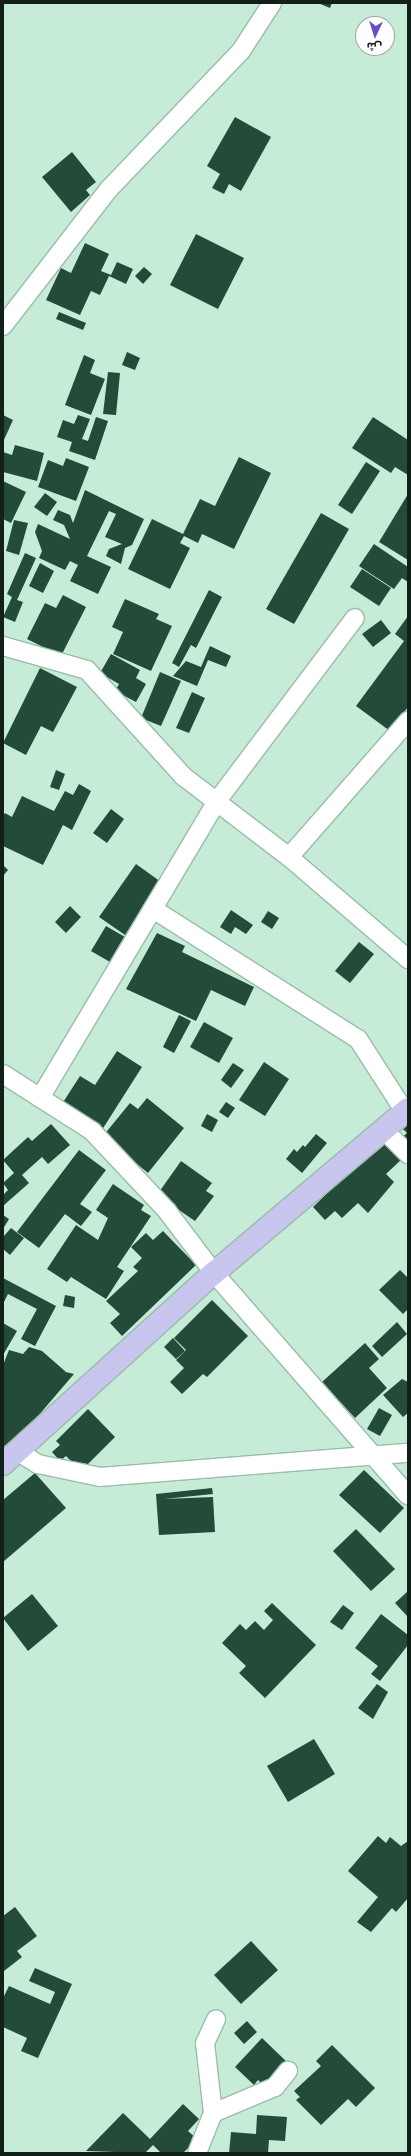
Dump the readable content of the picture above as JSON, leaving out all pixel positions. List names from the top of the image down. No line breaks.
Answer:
{"north":"bottom"}
